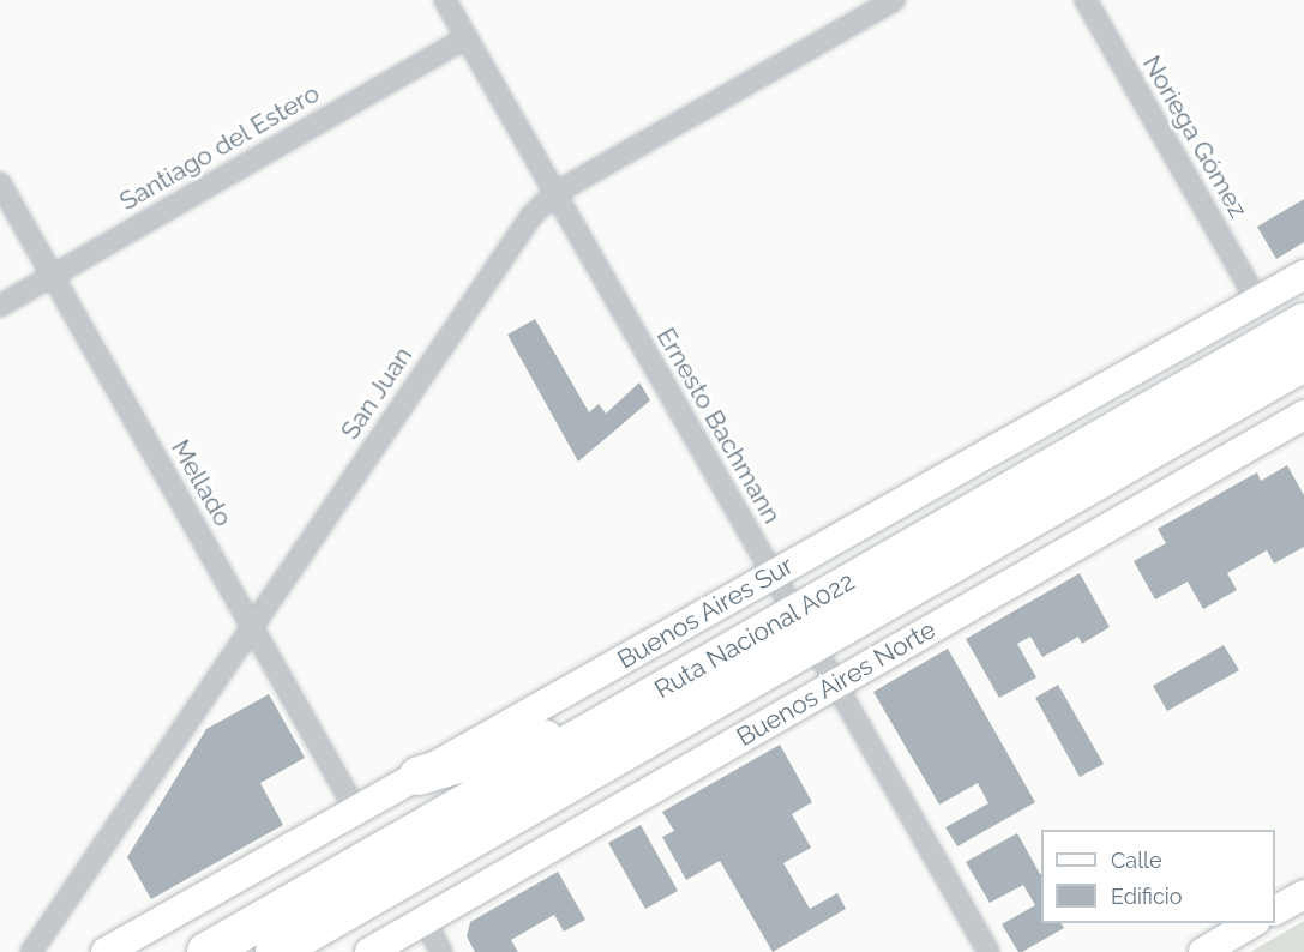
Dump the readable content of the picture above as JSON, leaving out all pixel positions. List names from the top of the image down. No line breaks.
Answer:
{"streets":{"highway":["Ruta Nacional A022"],"main road":["Buenos Aires Sur","Buenos Aires Norte"],"street":["Noriega Gómez","Santiago del Estero","San Juan","Ernesto Bachmann","Mellado"]},"crossings":[["Noriega Gómez","Buenos Aires Sur"],["Santiago del Estero","Ernesto Bachmann"],["Santiago del Estero","Mellado"],["San Juan","Ernesto Bachmann"],["San Juan","Mellado"],["Ernesto Bachmann","Buenos Aires Sur"],["Ernesto Bachmann","Ruta Nacional A022"],["Ernesto Bachmann","Buenos Aires Norte"],["Mellado","Buenos Aires Sur"]],"legend":["Calle","Edificio"]}
